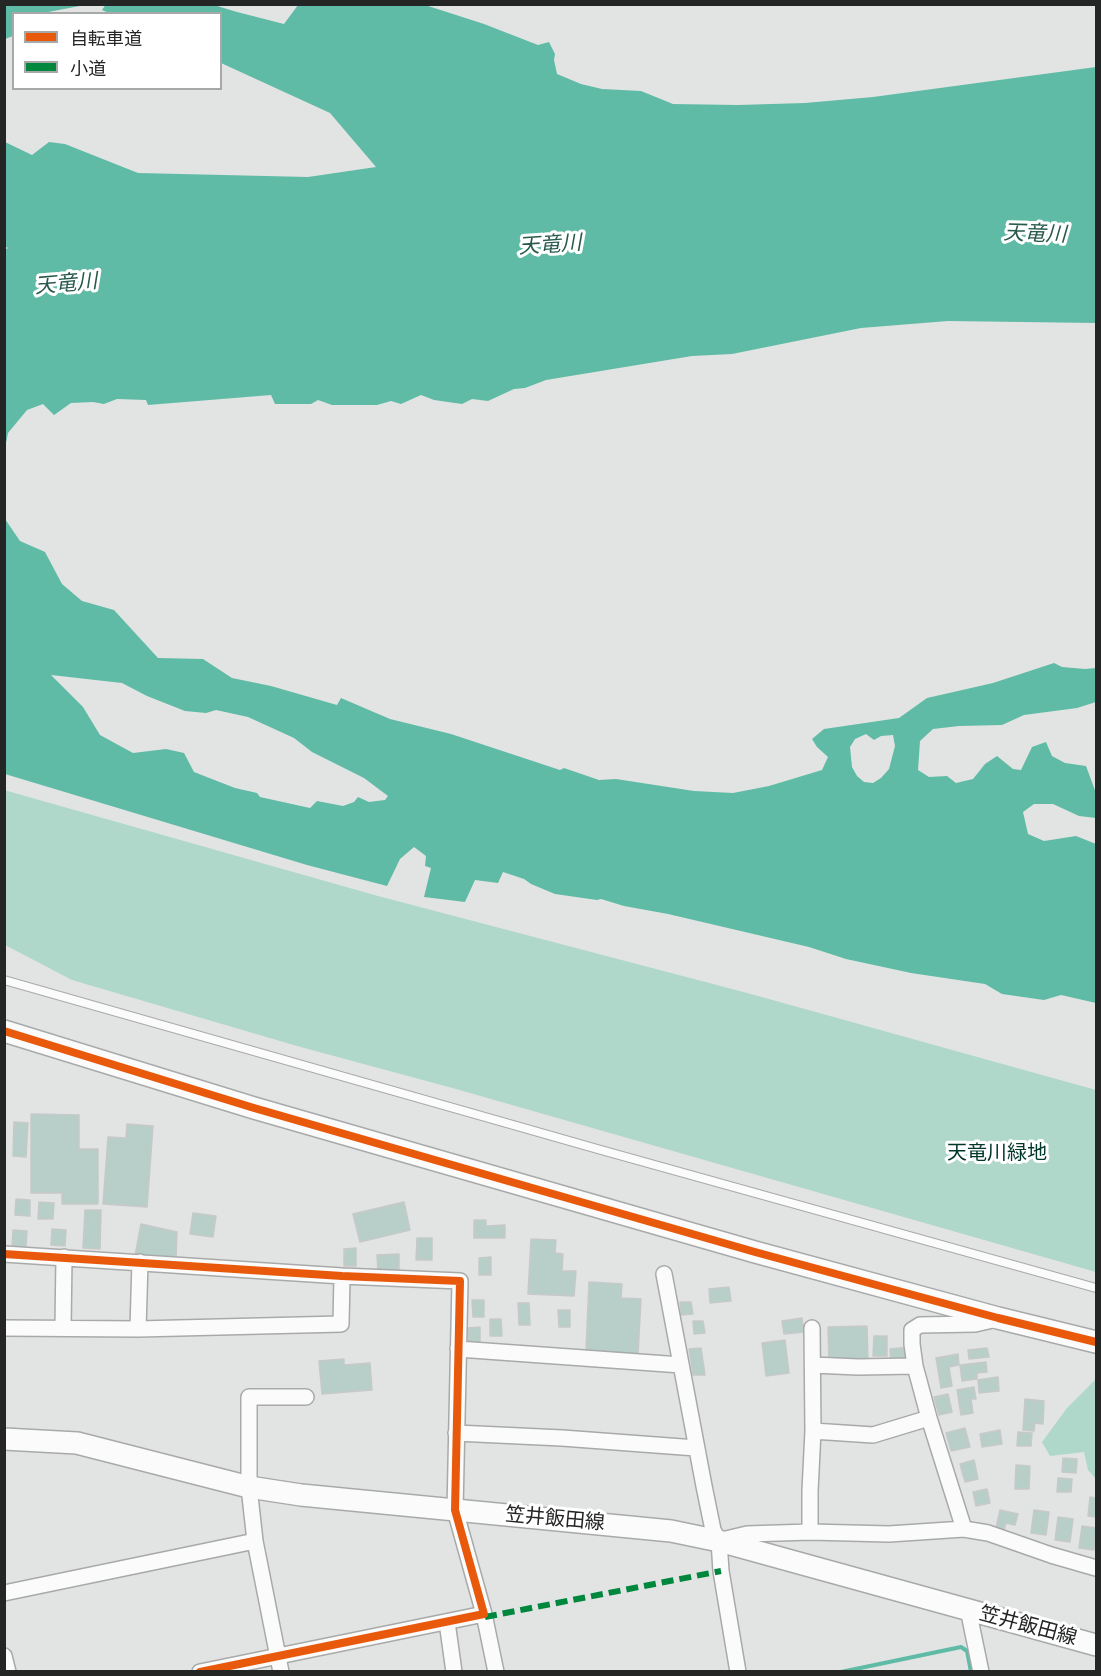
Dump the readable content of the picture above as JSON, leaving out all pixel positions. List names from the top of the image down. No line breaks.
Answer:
{"streets":{"street":["笠井飯田線"]},"water":["天竜川"],"parks":["天竜川緑地"],"legend":["自転車道","小道"]}
